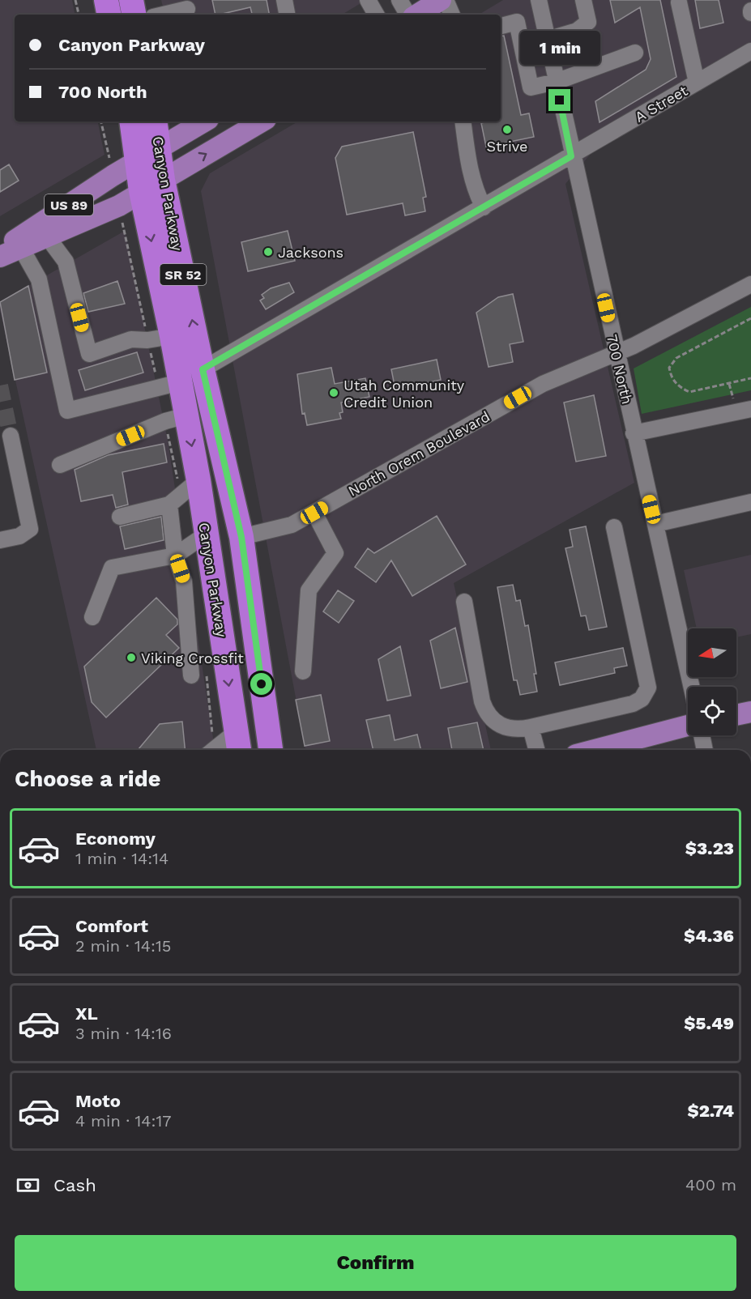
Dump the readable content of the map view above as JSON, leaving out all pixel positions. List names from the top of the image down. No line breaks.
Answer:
{"streets":{"highway":["Canyon Parkway","SR 52"],"main road":["US 89"],"street":["A Street","700 North","North Orem Boulevard"]},"crossings":[["A Street","Canyon Parkway"],["A Street","700 North"],["Canyon Parkway","US 89"],["Canyon Parkway","North Orem Boulevard"],["700 North","North Orem Boulevard"]],"places":["Strive","Jacksons","Utah Community Credit Union","Viking Crossfit"],"north":"left","page":{"banner":["Canyon Parkway","700 North"],"bubble":"1 min","heading":"Choose a ride","list":[{"name":"Economy","note":"1 min · 14:14","value":"$3.23"},{"name":"Comfort","note":"2 min · 14:15","value":"$4.36"},{"name":"XL","note":"3 min · 14:16","value":"$5.49"},{"name":"Moto","note":"4 min · 14:17","value":"$2.74"}],"pay":["Cash","400 m"],"buttons":"Confirm"}}
